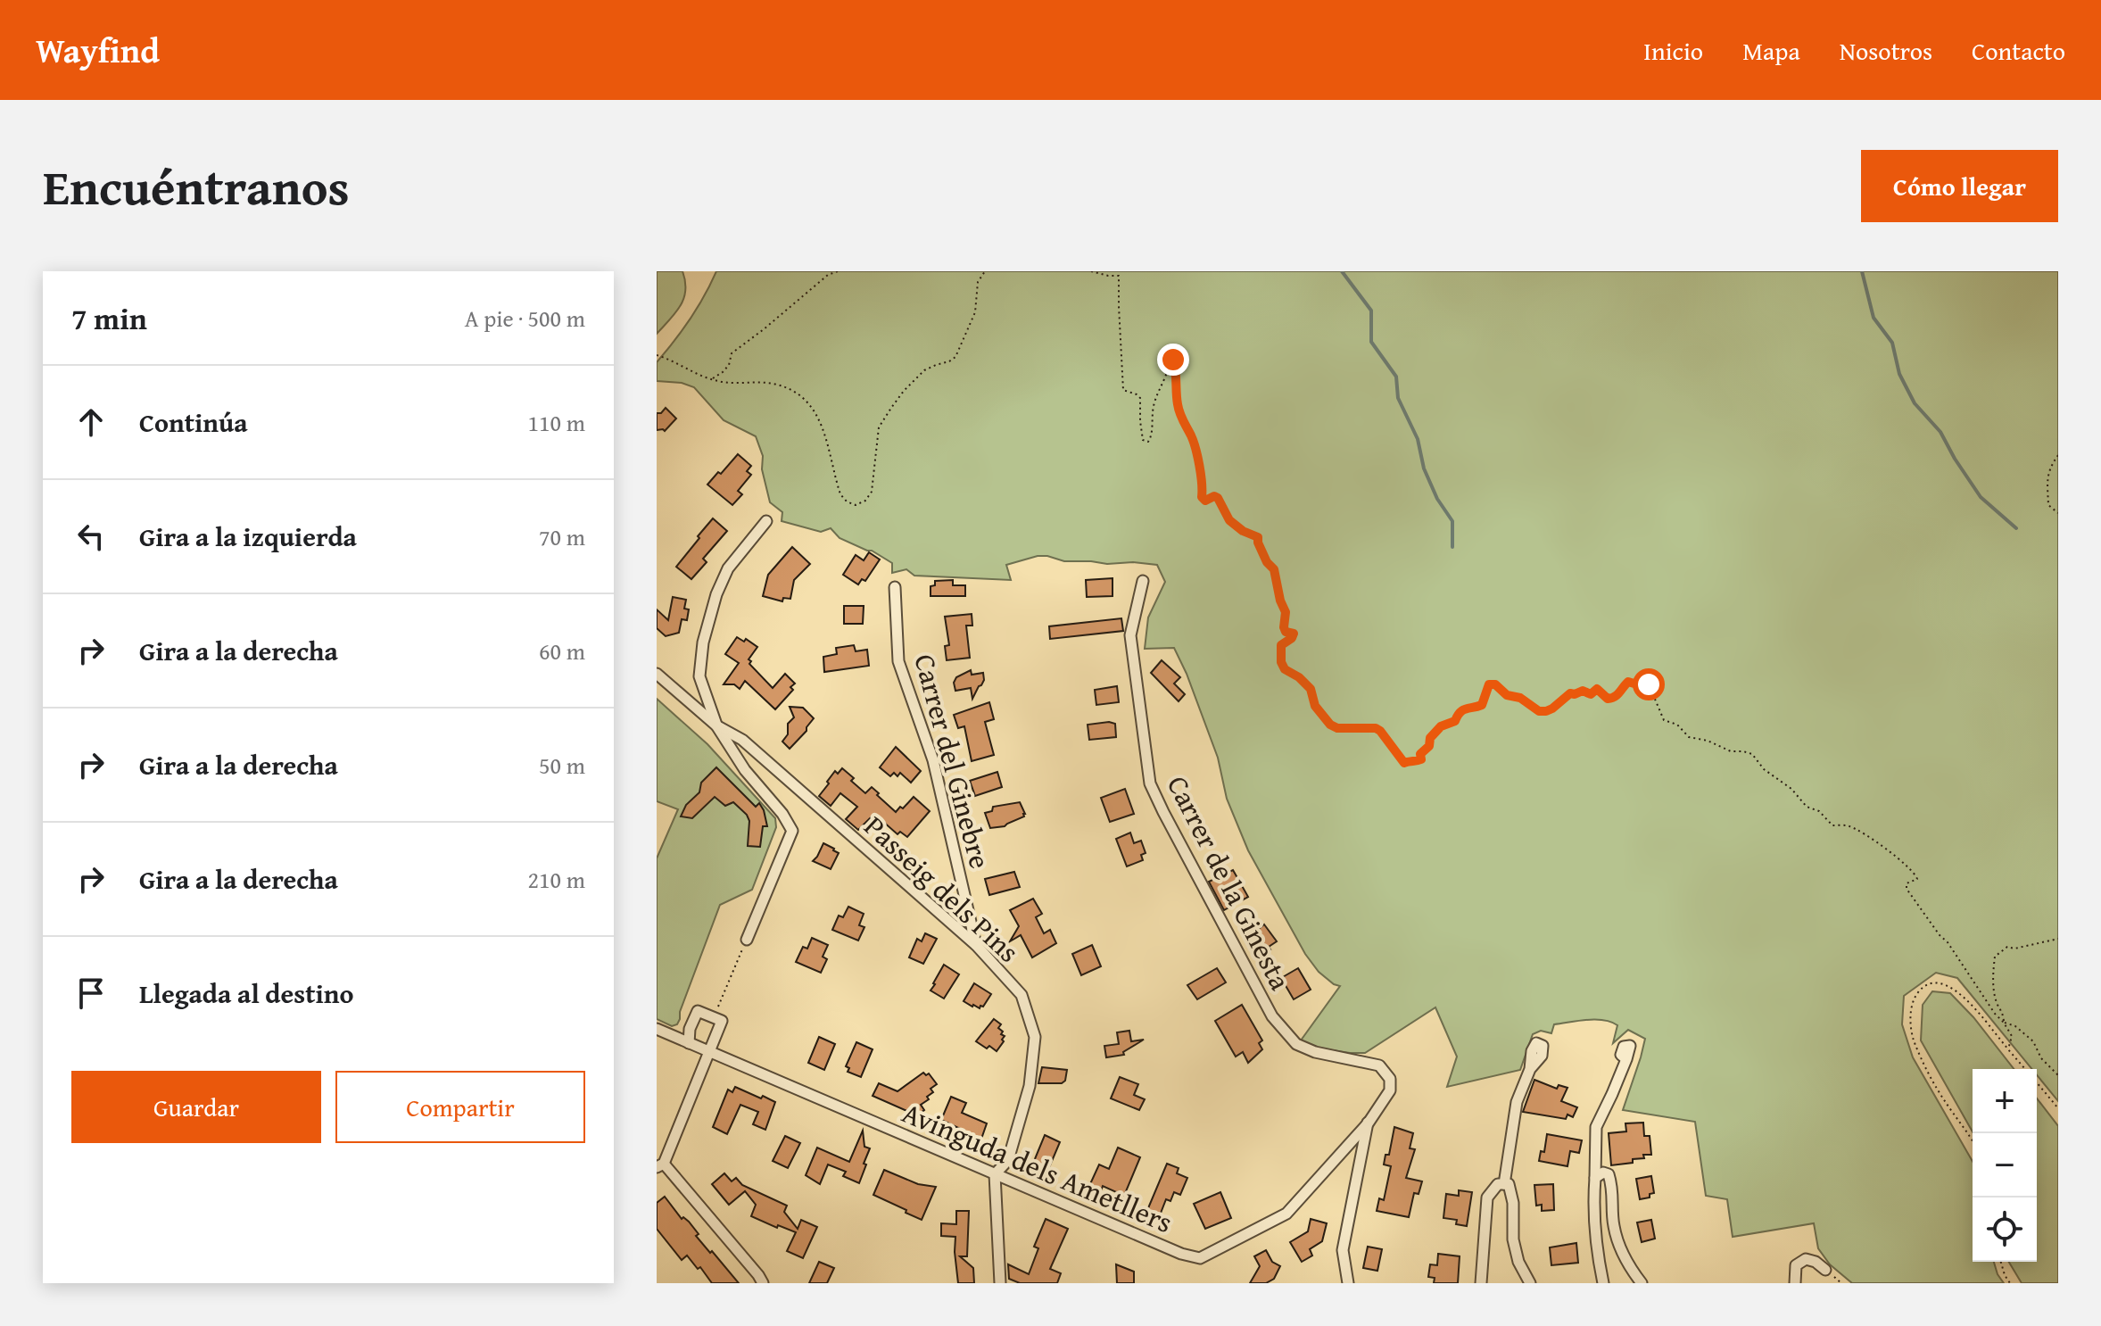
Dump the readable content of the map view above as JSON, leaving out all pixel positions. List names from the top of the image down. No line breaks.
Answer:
{"streets":{"street":["Carrer del Ginebre","Carrer de la Ginesta","Passeig dels Pins","Avinguda dels Ametllers"]},"crossings":[["Carrer del Ginebre","Passeig dels Pins"],["Carrer de la Ginesta","Avinguda dels Ametllers"],["Passeig dels Pins","Avinguda dels Ametllers"]],"page":{"header":"Wayfind","nav":["Inicio","Mapa","Nosotros","Contacto"],"title":"Encuéntranos","buttons":["Cómo llegar",["Guardar","Compartir"]],"heading":["7 min","A pie · 500 m"],"list":[["Continúa","110 m"],["Gira a la izquierda","70 m"],["Gira a la derecha","60 m"],["Gira a la derecha","50 m"],["Gira a la derecha","210 m"],"Llegada al destino"],"map_buttons":["+","−"]}}
